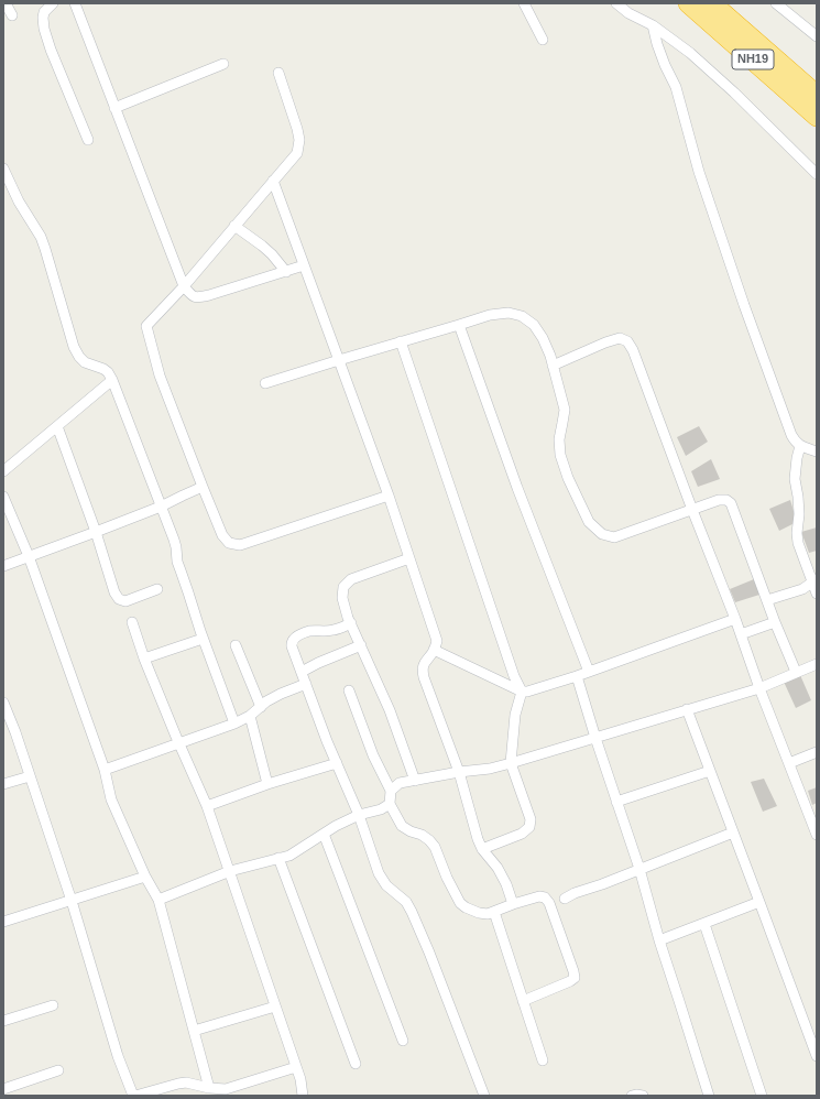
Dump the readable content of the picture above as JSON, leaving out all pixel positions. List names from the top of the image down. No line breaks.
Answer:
{"streets":{"highway":["NH19"]}}
